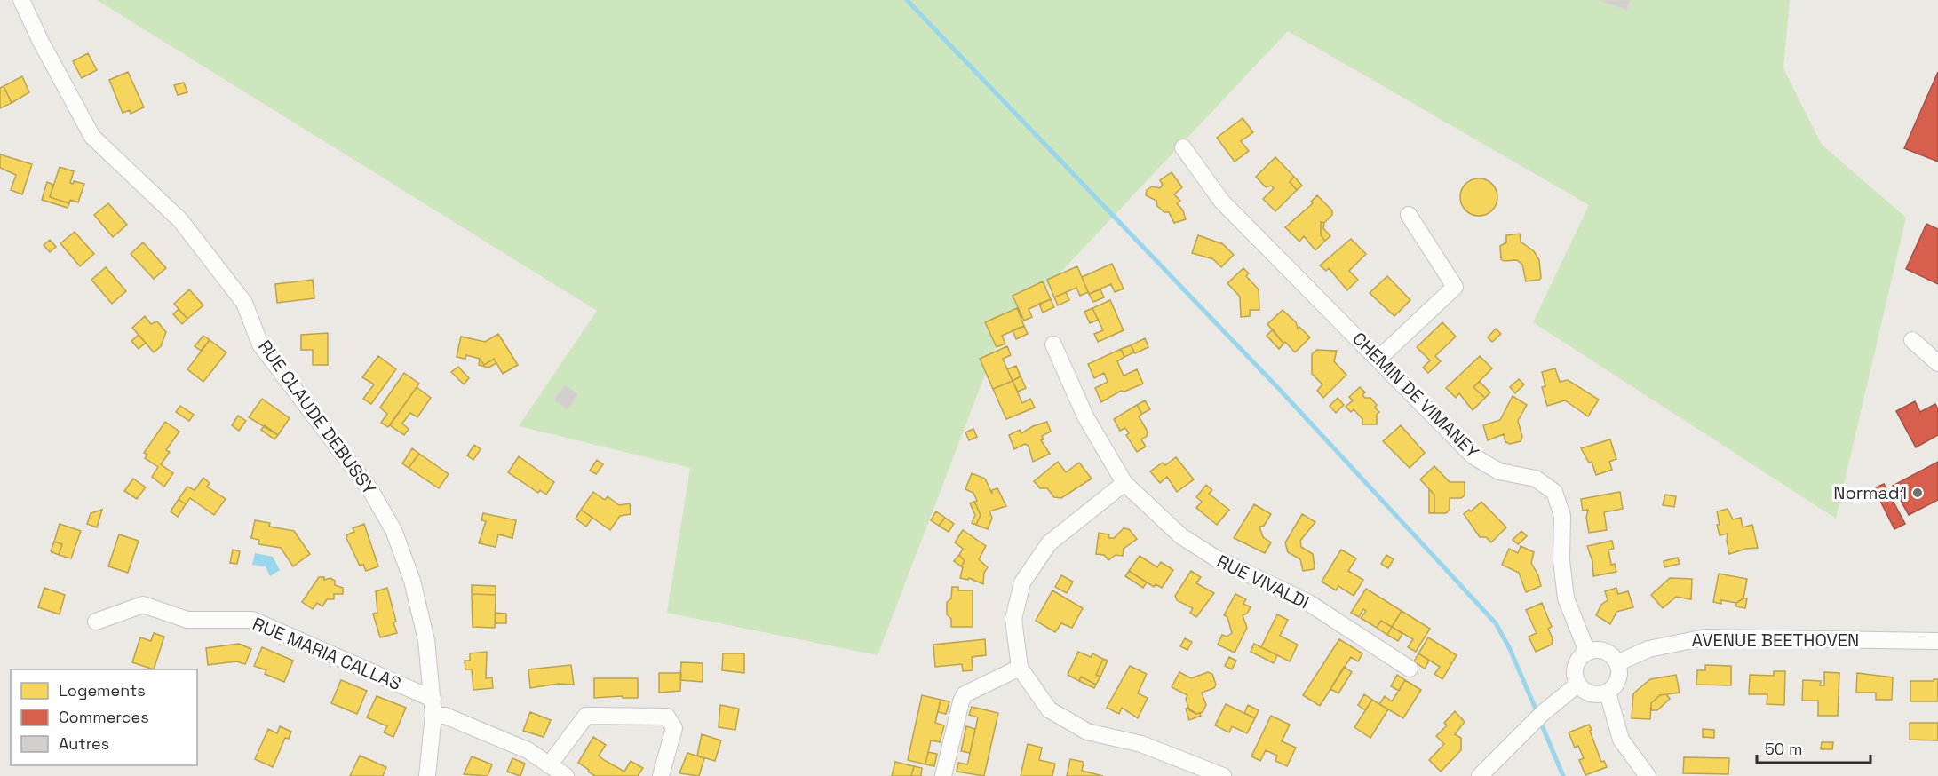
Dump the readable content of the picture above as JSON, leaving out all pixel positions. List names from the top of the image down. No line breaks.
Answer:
{"streets":{"street":["CHEMIN DE VIMANEY","RUE CLAUDE DEBUSSY","RUE VIVALDI","AVENUE BEETHOVEN","RUE MARIA CALLAS"]},"crossings":[["CHEMIN DE VIMANEY","AVENUE BEETHOVEN"],["RUE CLAUDE DEBUSSY","RUE MARIA CALLAS"]],"places":["Normad1"],"legend":["Logements","Commerces","Autres"],"scale_bar":"50 m"}
